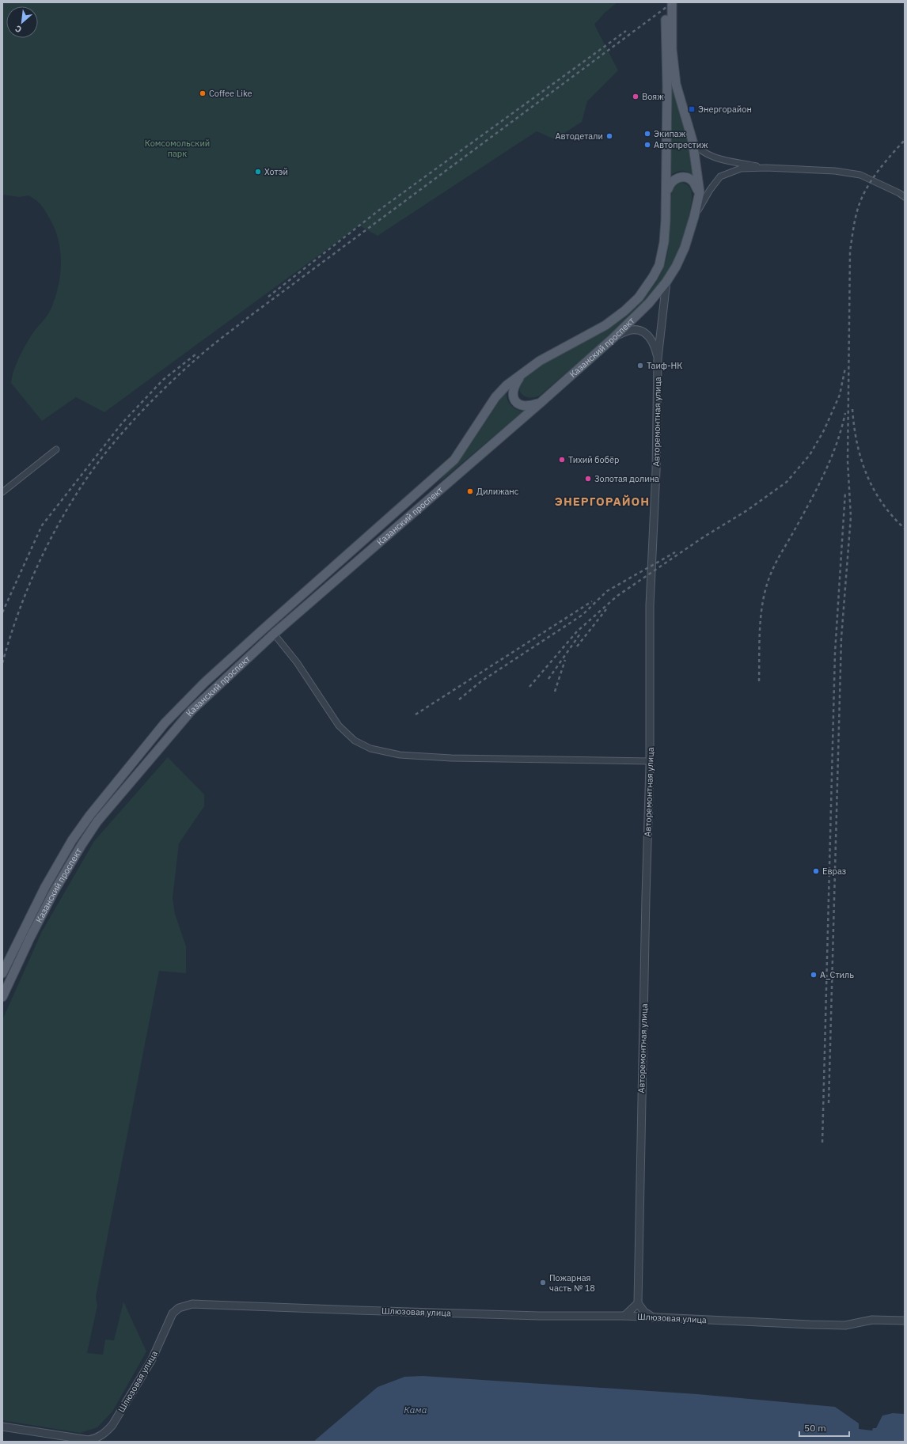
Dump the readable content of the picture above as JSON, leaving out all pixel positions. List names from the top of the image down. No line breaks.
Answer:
{"streets":{"main road":["Казанский проспект"],"street":["Авторемонтная улица","Шлюзовая улица"]},"crossings":[["Казанский проспект","Авторемонтная улица"]],"districts":["ЭНЕРГОРАЙОН"],"water":["Кама"],"parks":["Комсомольский парк"],"places":{"other":["Coffee Like","Вояж","Экипаж","Автодетали","Автопрестиж","Хотэй","Таиф-НК","Тихий бобёр","Золотая долина","Дилижанс","Евраз","А_Стиль","Пожарная часть № 18"],"transit":["Энергорайон"]},"scale_bar":"50 m","north":"bottom left"}
